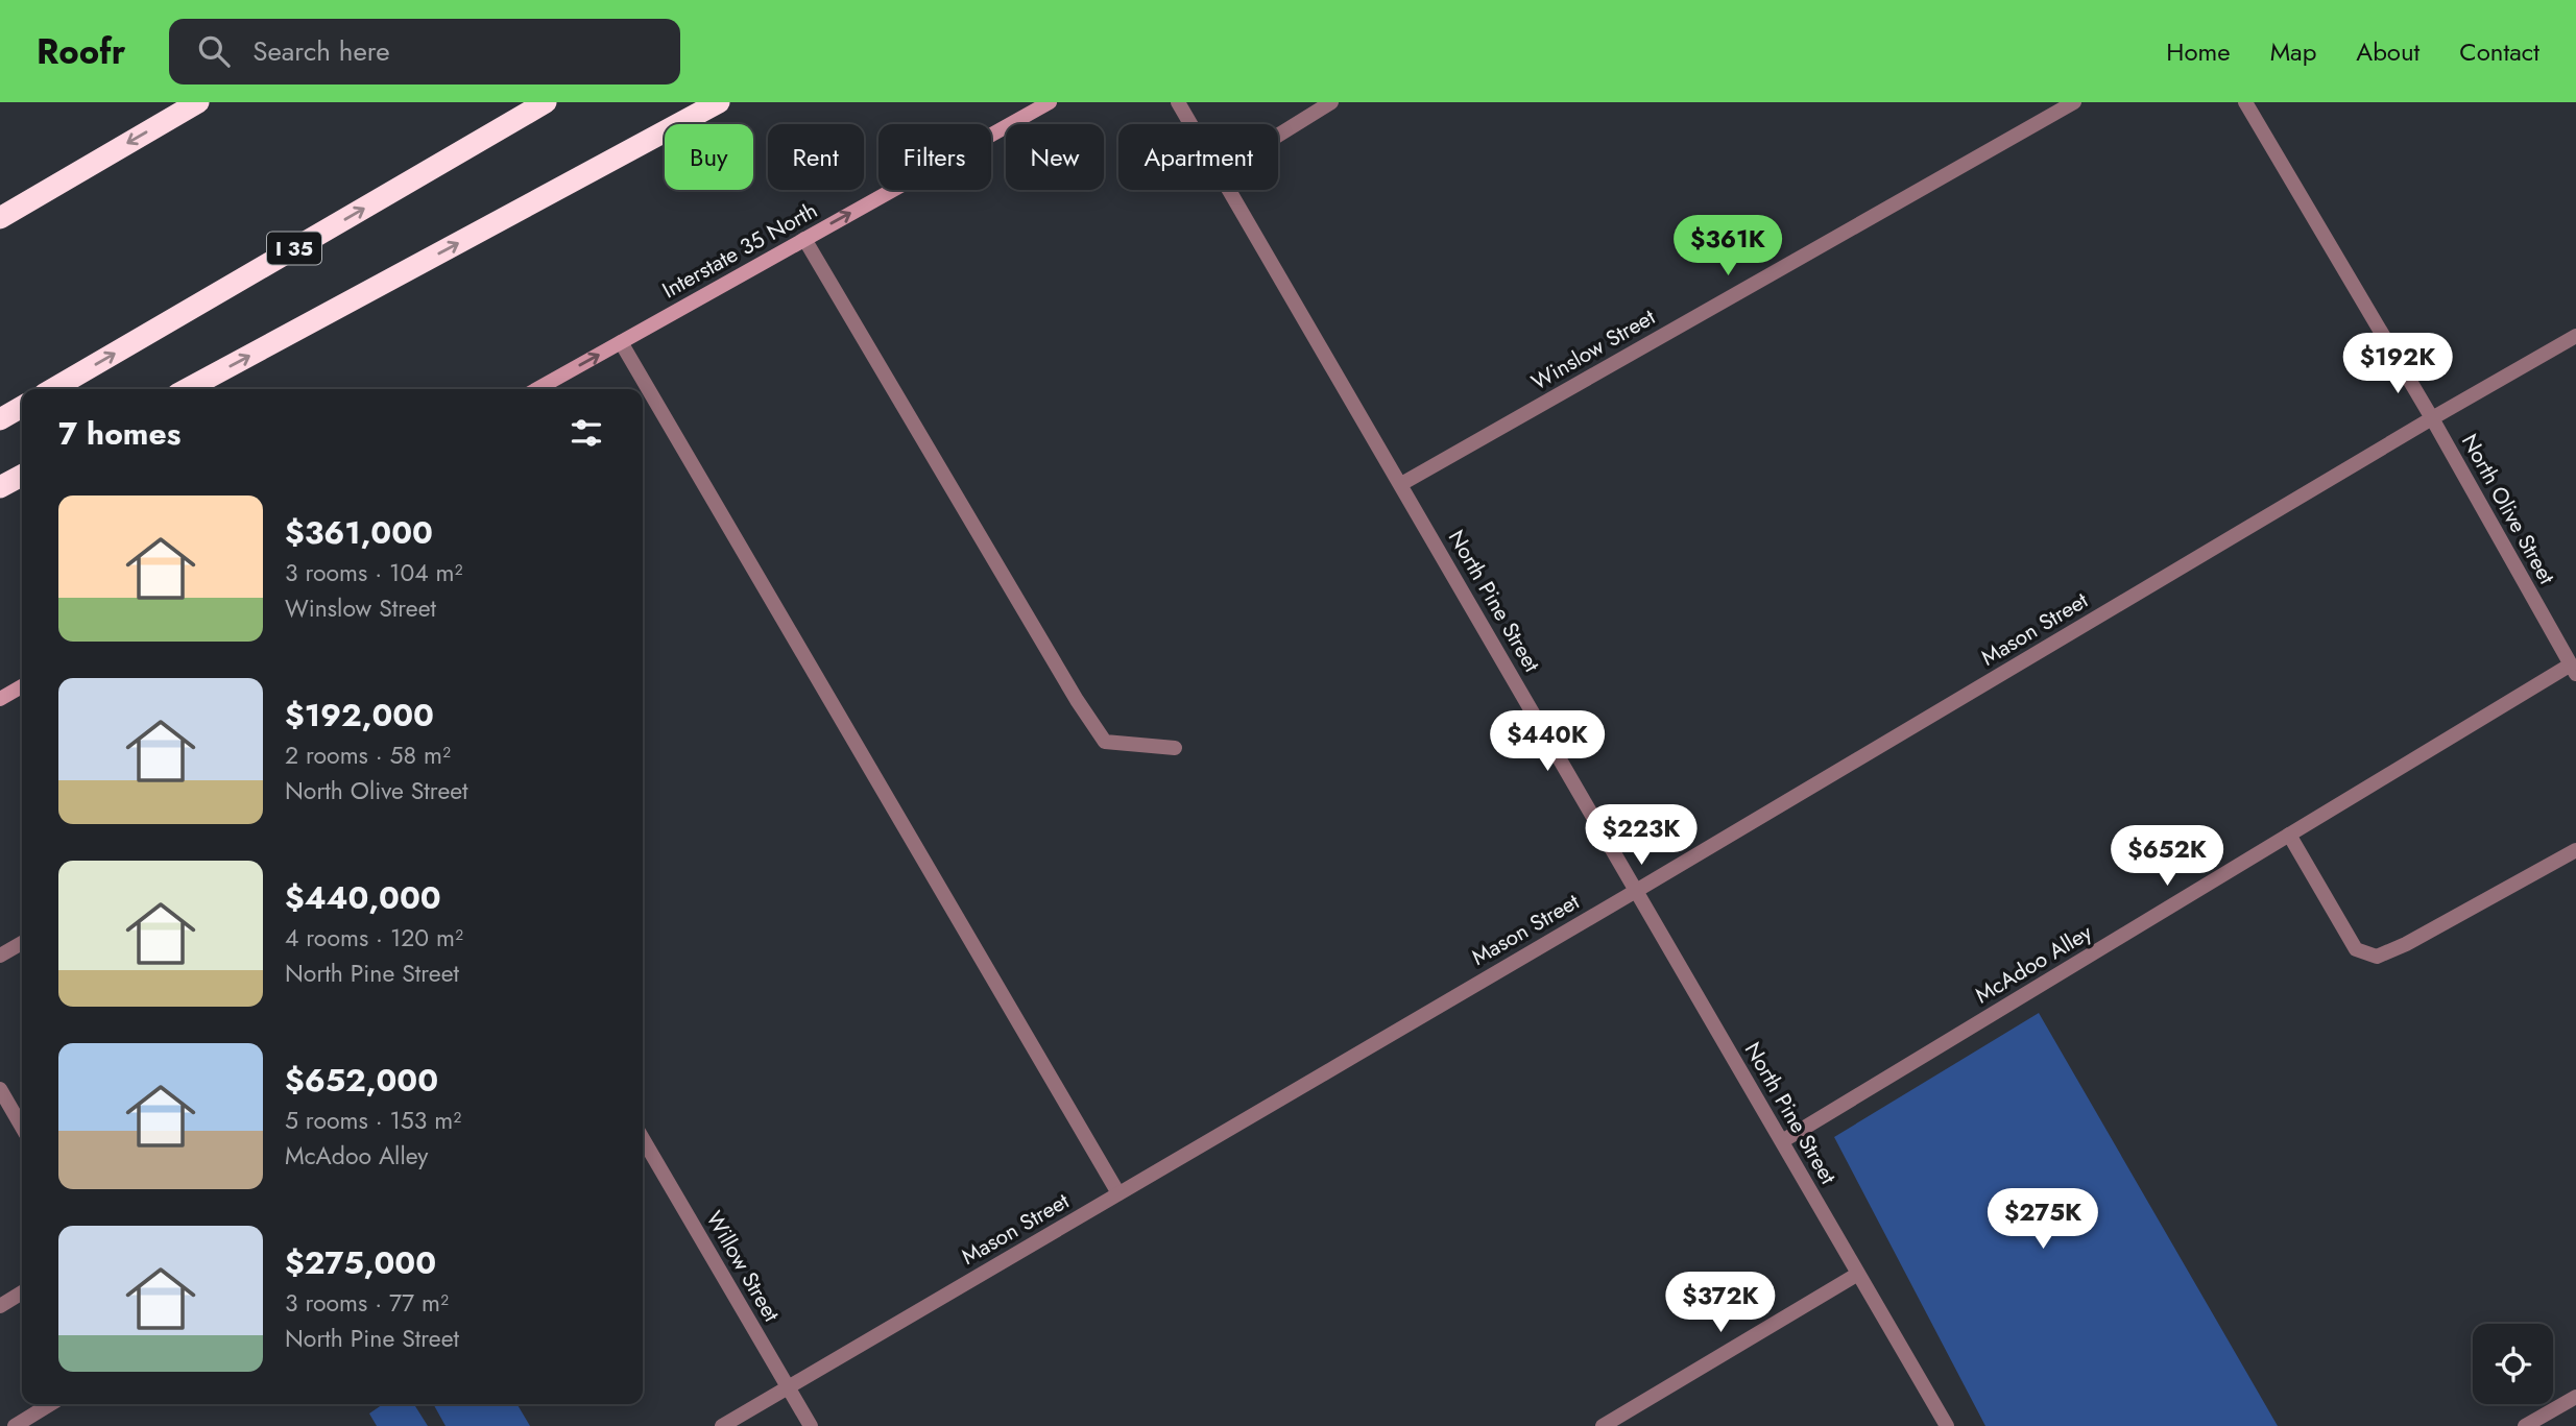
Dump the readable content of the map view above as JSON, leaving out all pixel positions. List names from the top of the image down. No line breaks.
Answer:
{"streets":{"highway":["I 35"],"main road":["Interstate 35 North"],"street":["Winslow Street","North Olive Street","North Pine Street","Mason Street","McAdoo Alley","Willow Street"]},"crossings":[["Winslow Street","North Pine Street"],["North Olive Street","Mason Street"],["North Olive Street","McAdoo Alley"],["North Pine Street","Mason Street"],["North Pine Street","McAdoo Alley"],["Mason Street","Willow Street"]],"one_way":["Interstate 35 North"],"page":{"header":"Roofr","search":"Search here","nav":["Home","Map","About","Contact"],"chip":["Buy","Rent","Filters","New","Apartment"],"price":["$361K","$192K","$440K","$223K","$652K","$275K","$372K"],"heading":"7 homes","list":[{"name":"$361,000","note":"3 rooms · 104 m² · Winslow Street"},{"name":"$192,000","note":"2 rooms · 58 m² · North Olive Street"},{"name":"$440,000","note":"4 rooms · 120 m² · North Pine Street"},{"name":"$652,000","note":"5 rooms · 153 m² · McAdoo Alley"},{"name":"$275,000","note":"3 rooms · 77 m² · North Pine Street"}]}}
